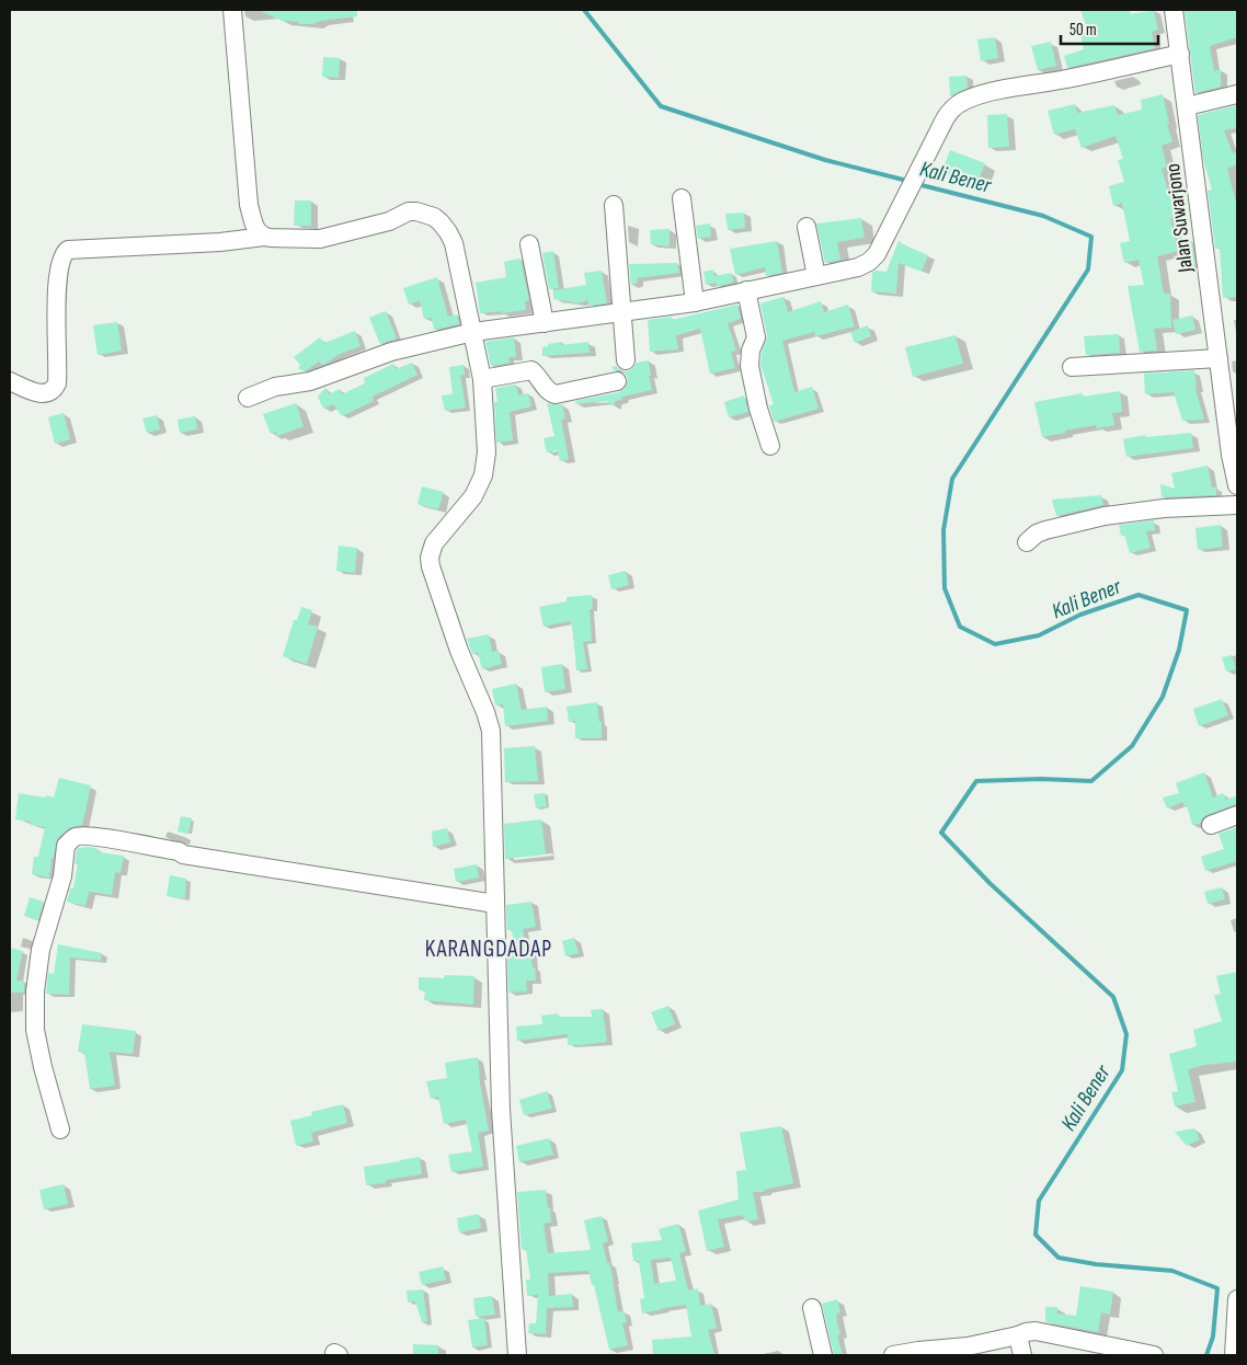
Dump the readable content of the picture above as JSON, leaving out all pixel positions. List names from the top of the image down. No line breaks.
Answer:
{"streets":{"street":["Jalan Suwarjono"]},"districts":["KARANGDADAP"],"water":["Kali Bener"],"scale_bar":"50 m"}
